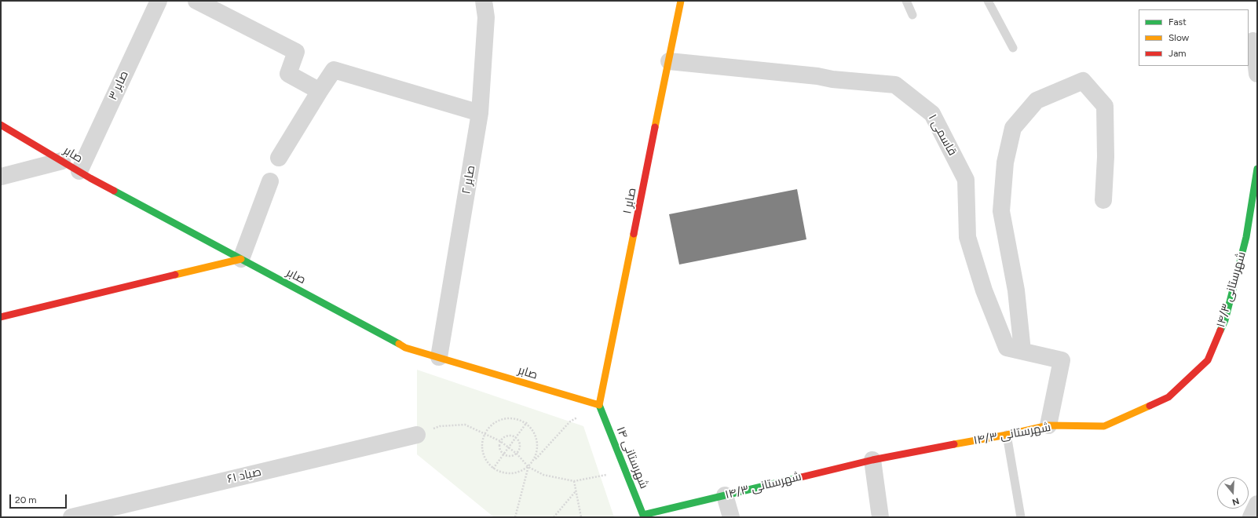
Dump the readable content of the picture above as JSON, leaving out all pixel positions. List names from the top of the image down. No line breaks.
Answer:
{"streets":{"street":["صابر ۳","قاسمی ۱","صابر","صابر ۲","صابر ۱","شهرستانی ۱۴/۳","شهرستانی ۱۴","صیاد ۶۱"]},"crossings":[["صابر ۳","صابر"],["قاسمی ۱","صابر ۱"],["صابر","صابر ۲"],["صابر","صابر ۱"],["صابر","شهرستانی ۱۴"],["صابر ۱","شهرستانی ۱۴"],["شهرستانی ۱۴/۳","شهرستانی ۱۴"]],"legend":["Fast","Slow","Jam"],"scale_bar":"20 m","north":"bottom"}
